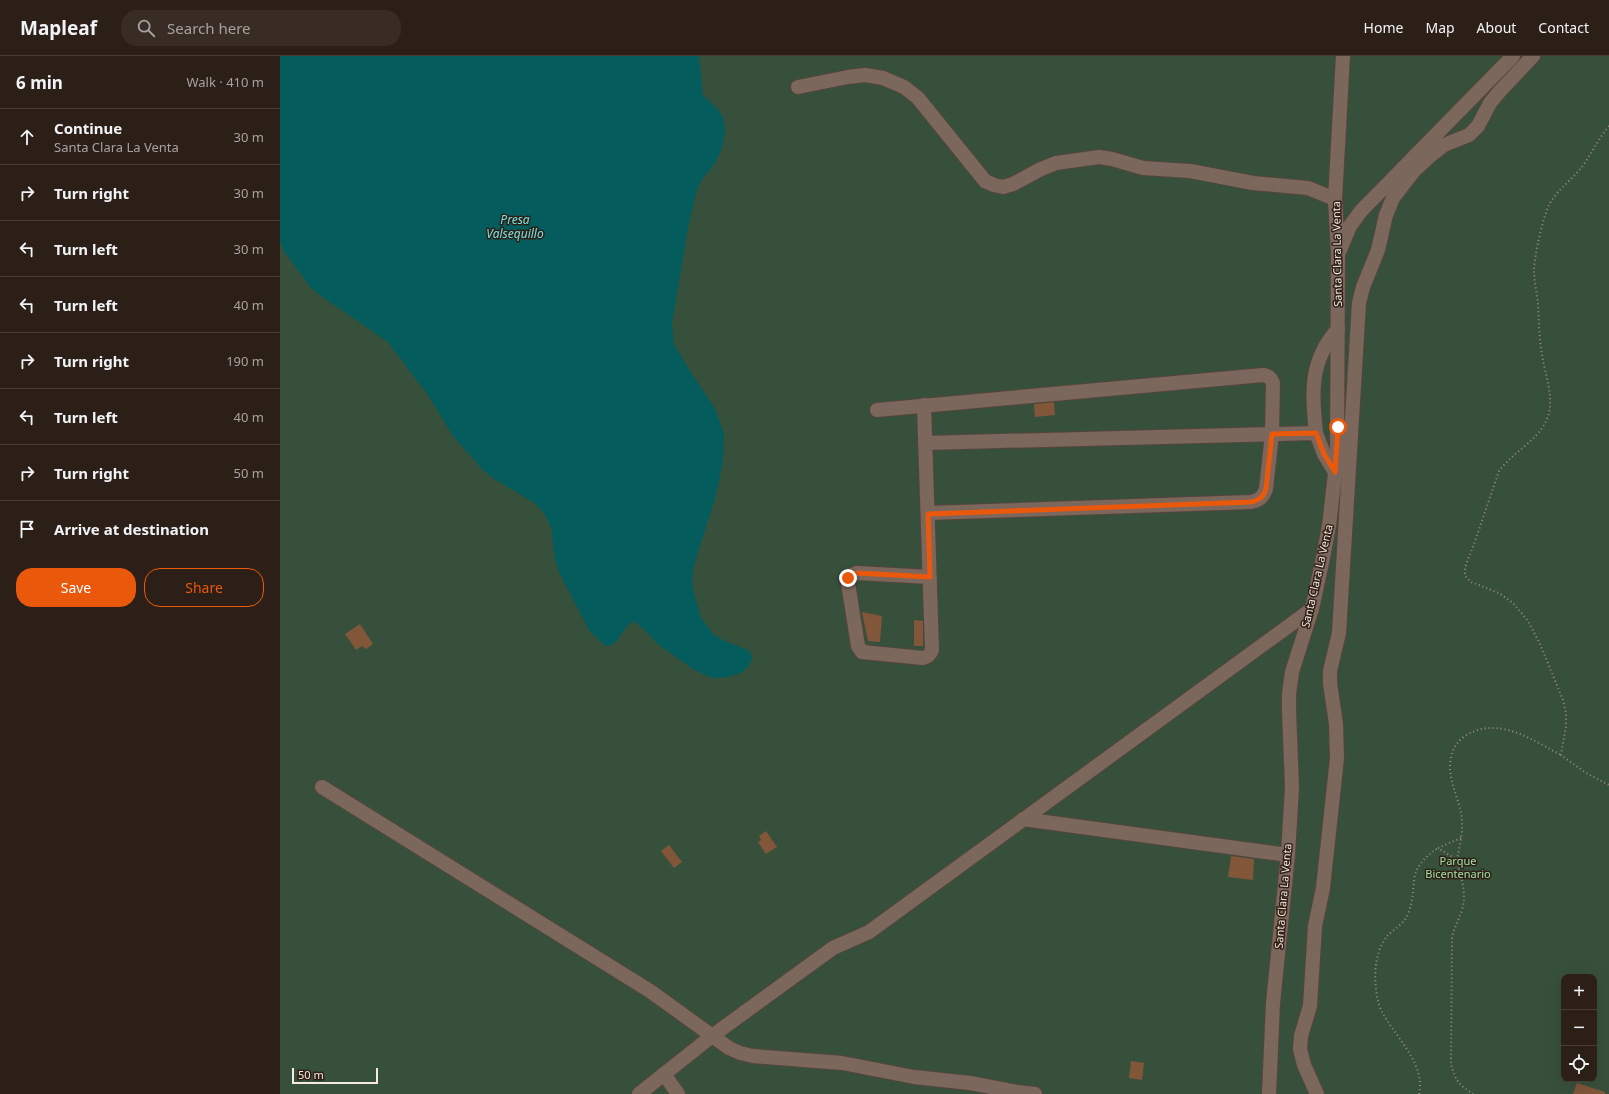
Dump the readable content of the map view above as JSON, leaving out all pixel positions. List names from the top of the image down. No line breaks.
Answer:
{"streets":{"street":["Santa Clara La Venta"]},"water":["Presa Valsequillo"],"parks":["Parque Bicentenario"],"scale_bar":"50 m","page":{"header":"Mapleaf","search":"Search here","nav":["Home","Map","About","Contact"],"heading":["6 min","Walk · 410 m"],"list":[["Continue","Santa Clara La Venta","30 m"],["Turn right","30 m"],["Turn left","30 m"],["Turn left","40 m"],["Turn right","190 m"],["Turn left","40 m"],["Turn right","50 m"],"Arrive at destination"],"buttons":["Save","Share"],"map_buttons":["+","−"],"scale":"50 m"}}
